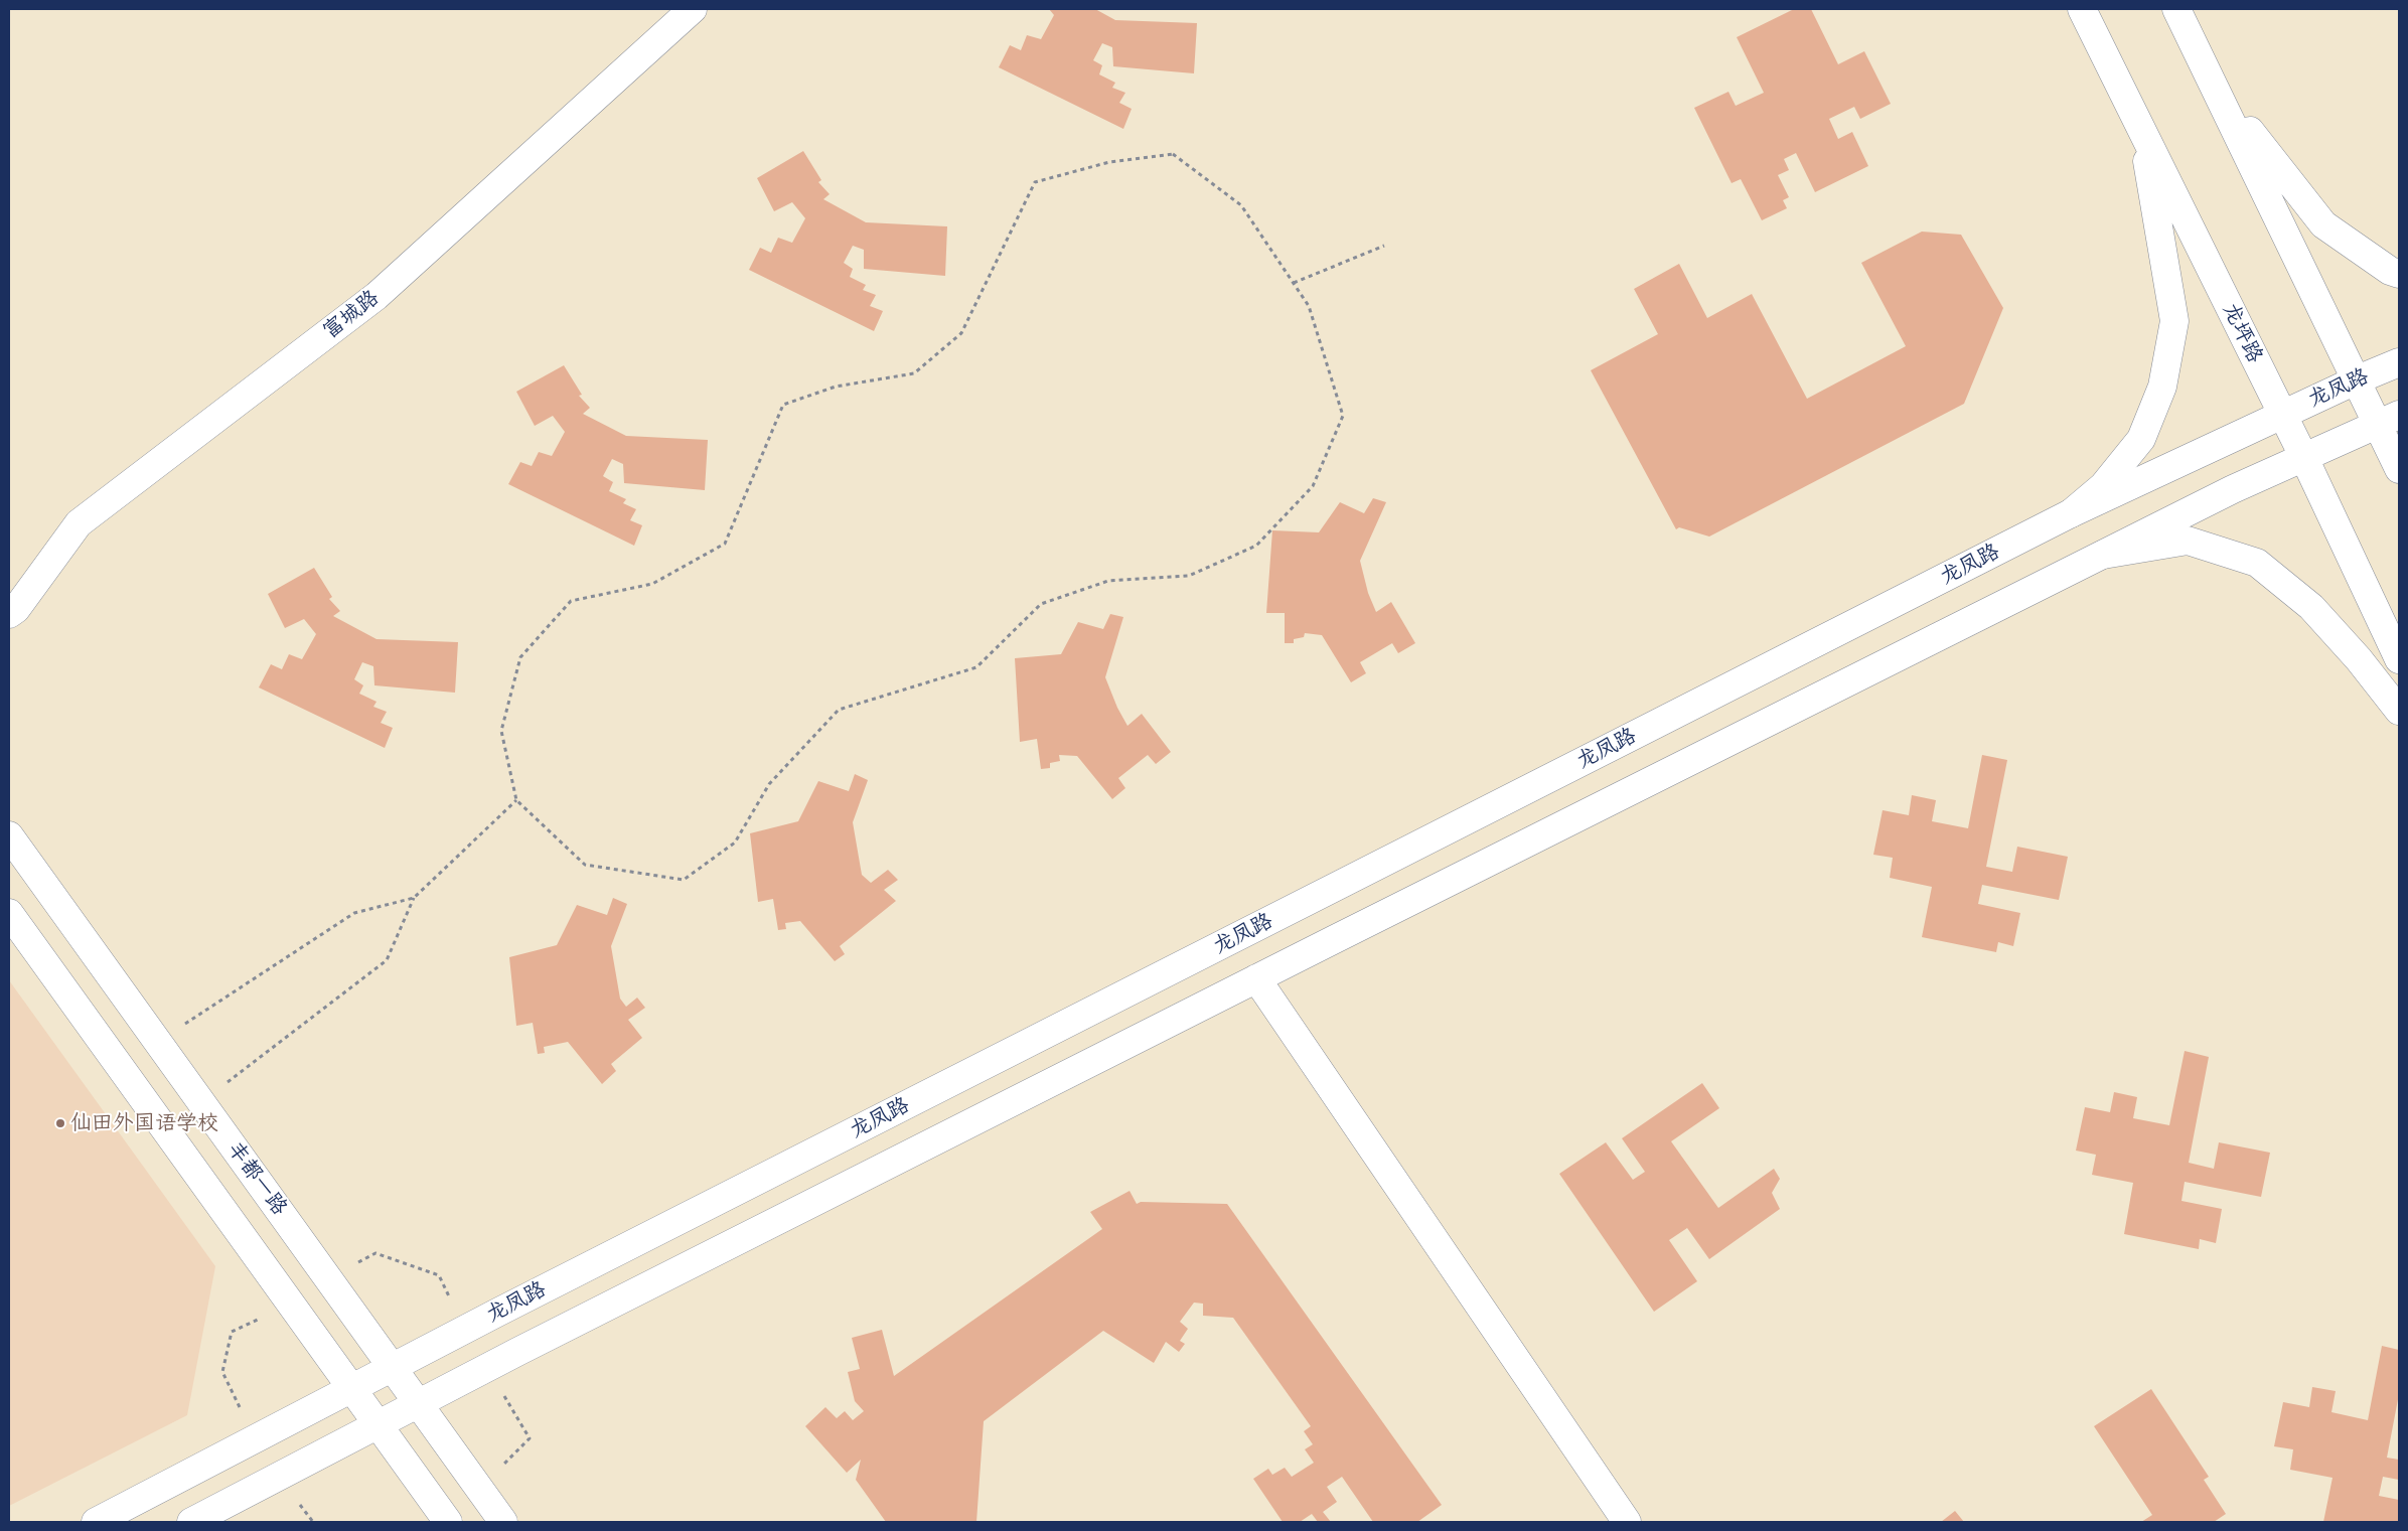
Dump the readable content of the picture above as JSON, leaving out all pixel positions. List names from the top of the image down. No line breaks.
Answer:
{"streets":{"street":["富城路","龙坪路","龙凤路","丰都一路"]},"crossings":[["龙坪路","龙凤路"],["龙凤路","丰都一路"]],"places":["仙田外国语学校"]}
